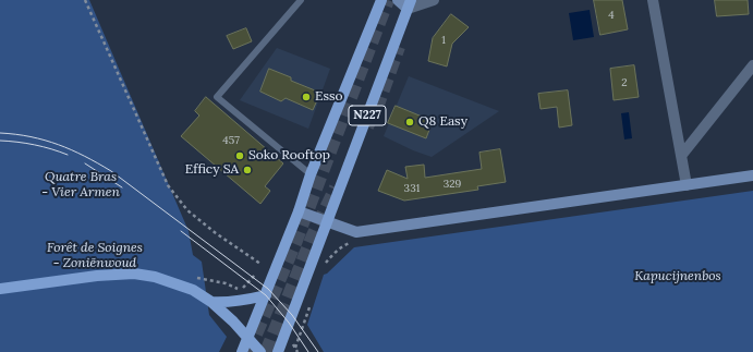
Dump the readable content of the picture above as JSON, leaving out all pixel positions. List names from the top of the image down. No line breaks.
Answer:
{"streets":{"main road":["N227"]},"parks":["Quatre Bras - Vier Armen","Forêt de Soignes - Zoniënwoud","Kapucijnenbos"],"places":["Esso","Q8 Easy","Soko Rooftop","Efficy SA"],"house_numbers":["4","1","2","457","329","331"]}
